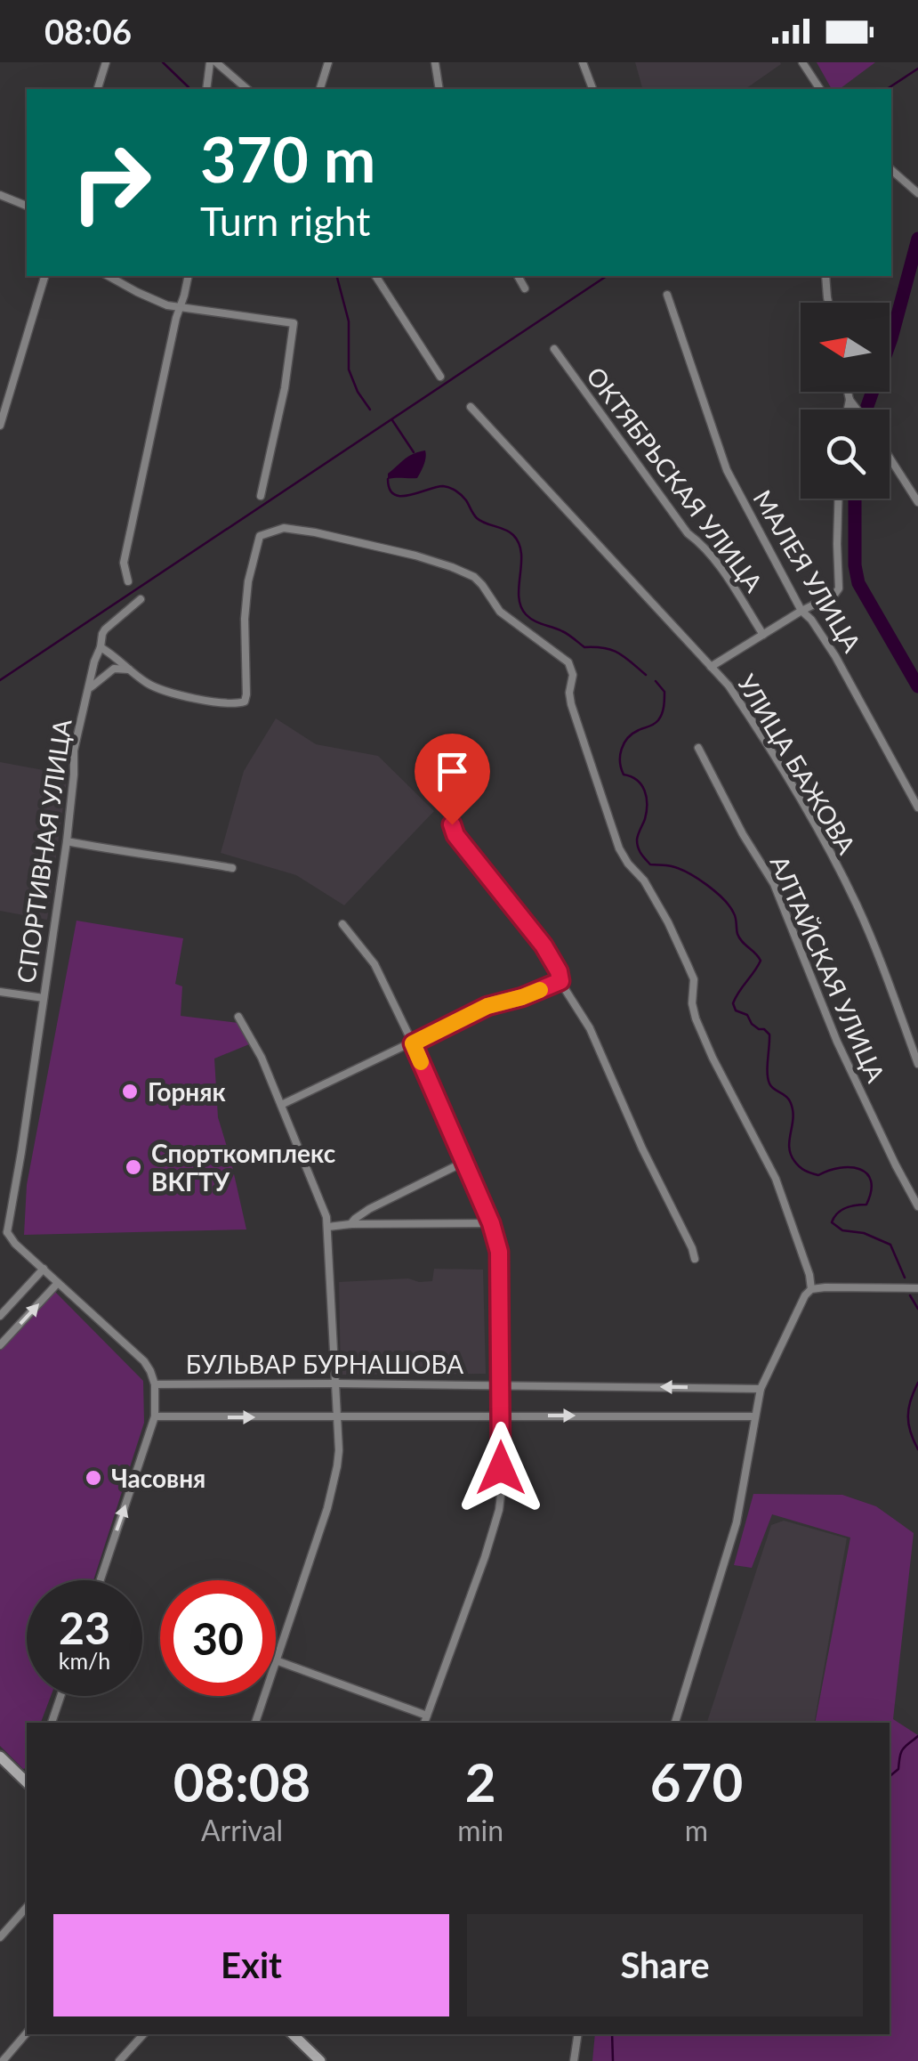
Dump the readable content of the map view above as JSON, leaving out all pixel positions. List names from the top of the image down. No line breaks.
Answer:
{"streets":{"street":["ОКТЯБРЬСКАЯ УЛИЦА","МАЛЕЯ УЛИЦА","УЛИЦА БАЖОВА","СПОРТИВНАЯ УЛИЦА","АЛТАЙСКАЯ УЛИЦА","БУЛЬВАР БУРНАШОВА"]},"places":["Горняк","Спорткомплекс ВКГТУ","Часовня"],"north":"left","page":{"status":"08:06","turn":["370 m","Turn right"],"speed":"23 km/h","limit":"30","eta":["08:08","Arrival","2","min","670","m"],"buttons":["Exit","Share"]}}
